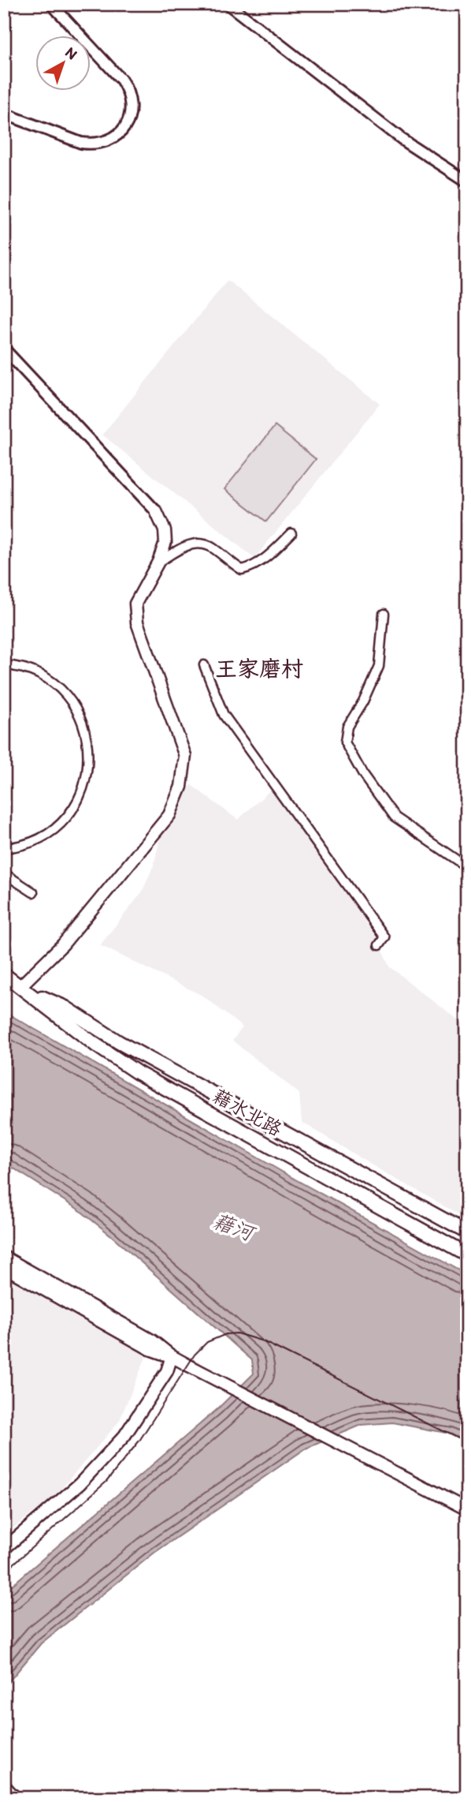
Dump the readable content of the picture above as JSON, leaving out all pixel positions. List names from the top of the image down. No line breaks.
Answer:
{"streets":{"main road":["藉水北路"]},"districts":["王家磨村"],"water":["藉河"],"north":"top right"}
